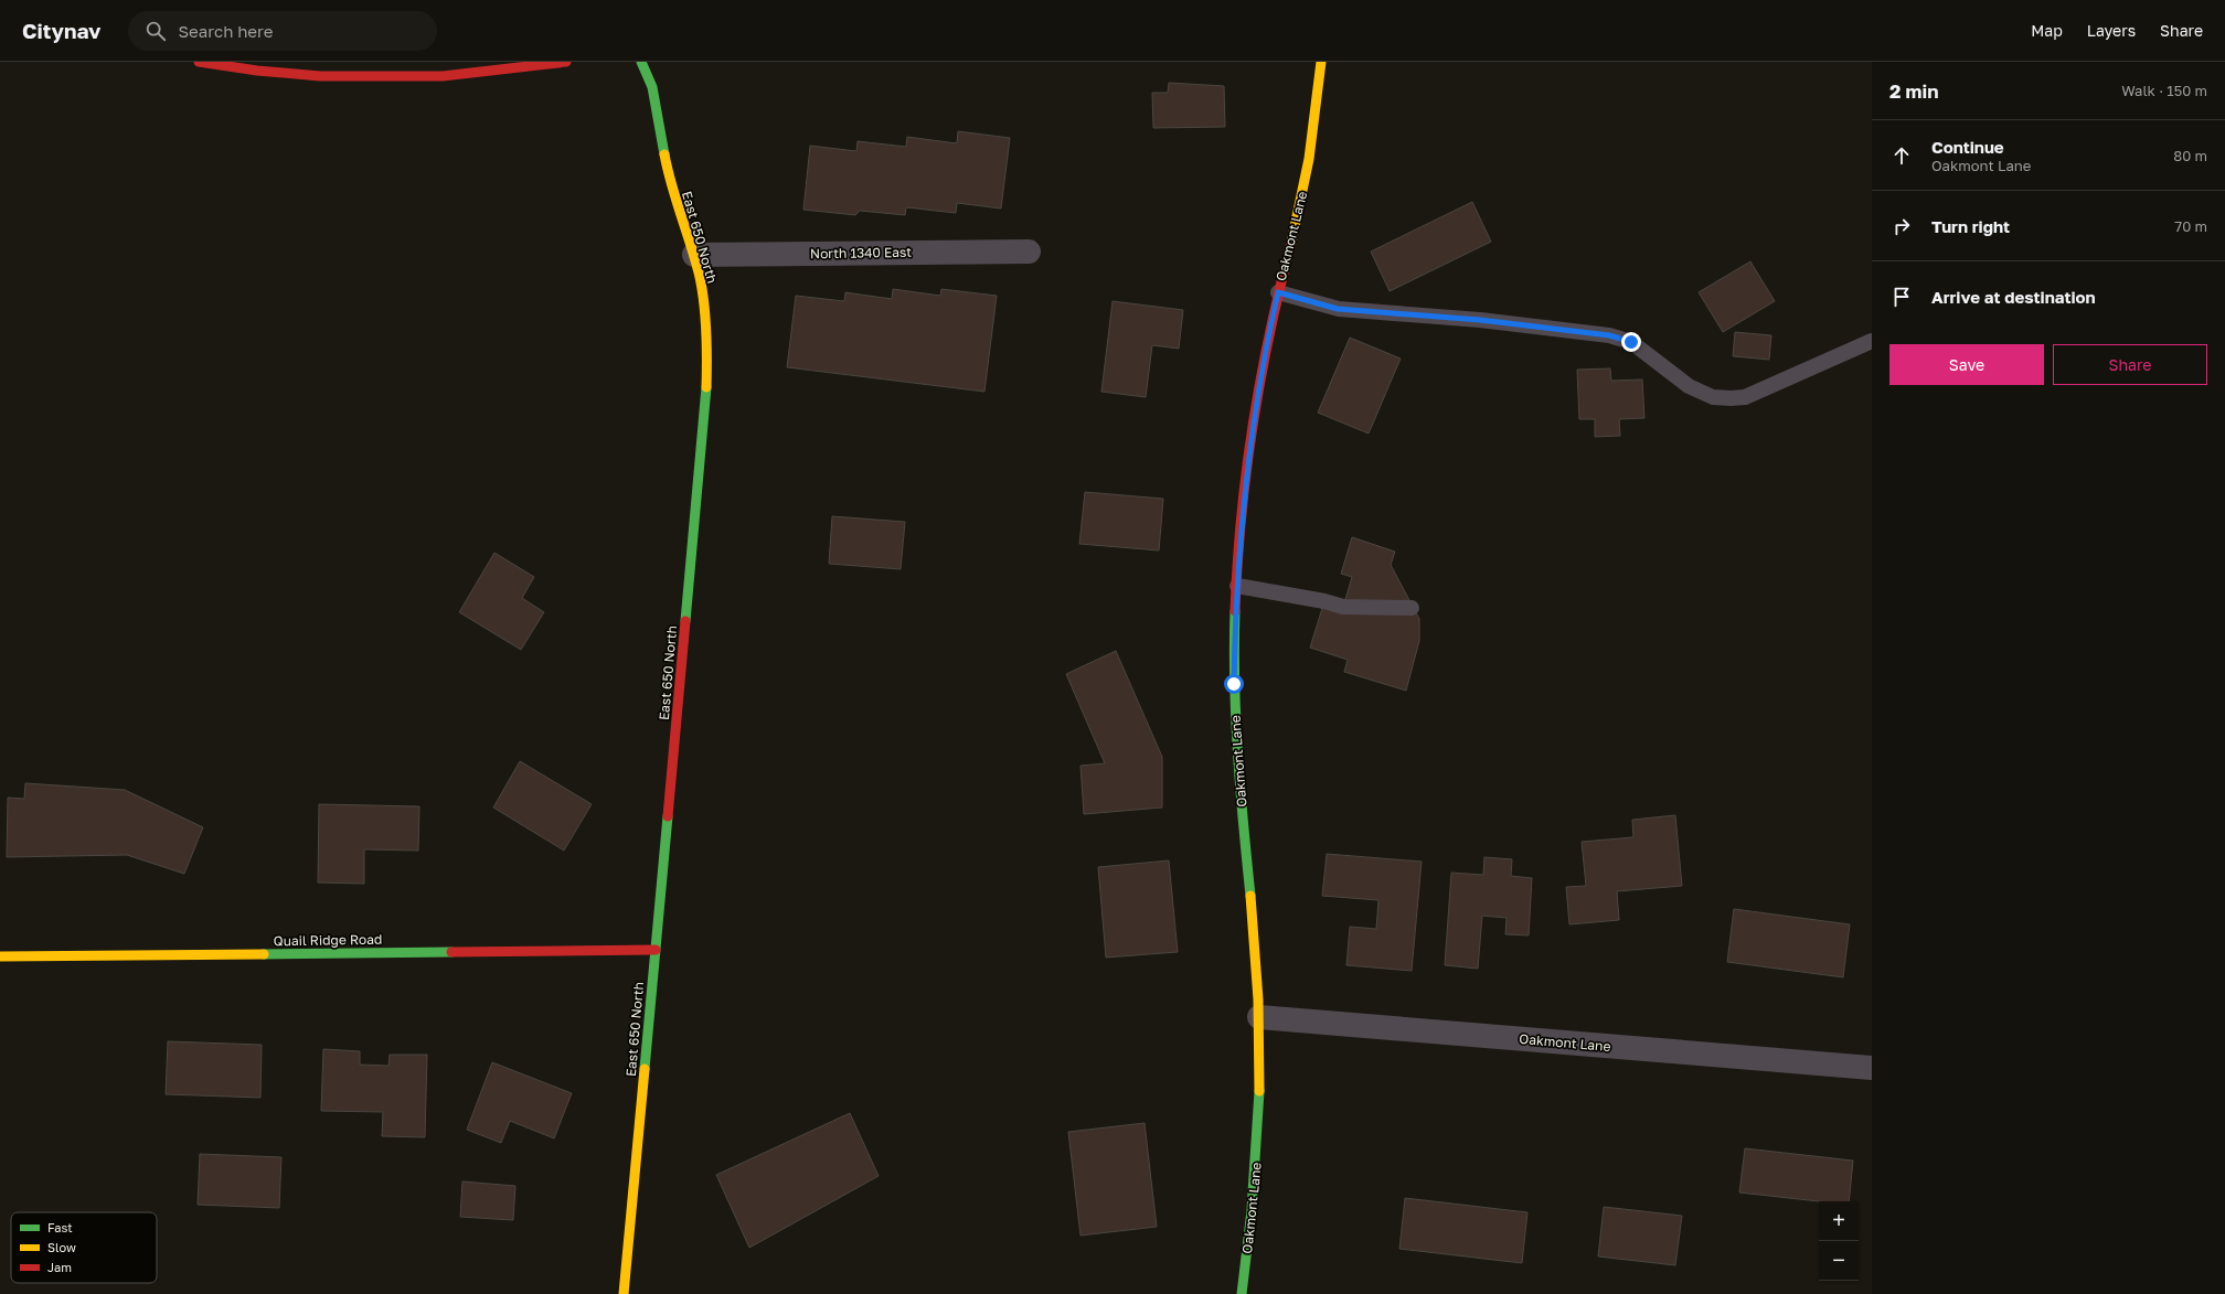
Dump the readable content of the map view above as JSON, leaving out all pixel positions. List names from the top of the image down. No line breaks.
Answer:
{"streets":{"street":["Oakmont Lane","East 650 North","North 1340 East","Quail Ridge Road"]},"crossings":[["East 650 North","North 1340 East"],["East 650 North","Quail Ridge Road"]],"legend":["Fast","Slow","Jam"],"page":{"header":"Citynav","search":"Search here","nav":["Map","Layers","Share"],"heading":["2 min","Walk · 150 m"],"list":[["Continue","Oakmont Lane","80 m"],["Turn right","70 m"],"Arrive at destination"],"buttons":["Save","Share"],"map_buttons":["+","−"]}}
